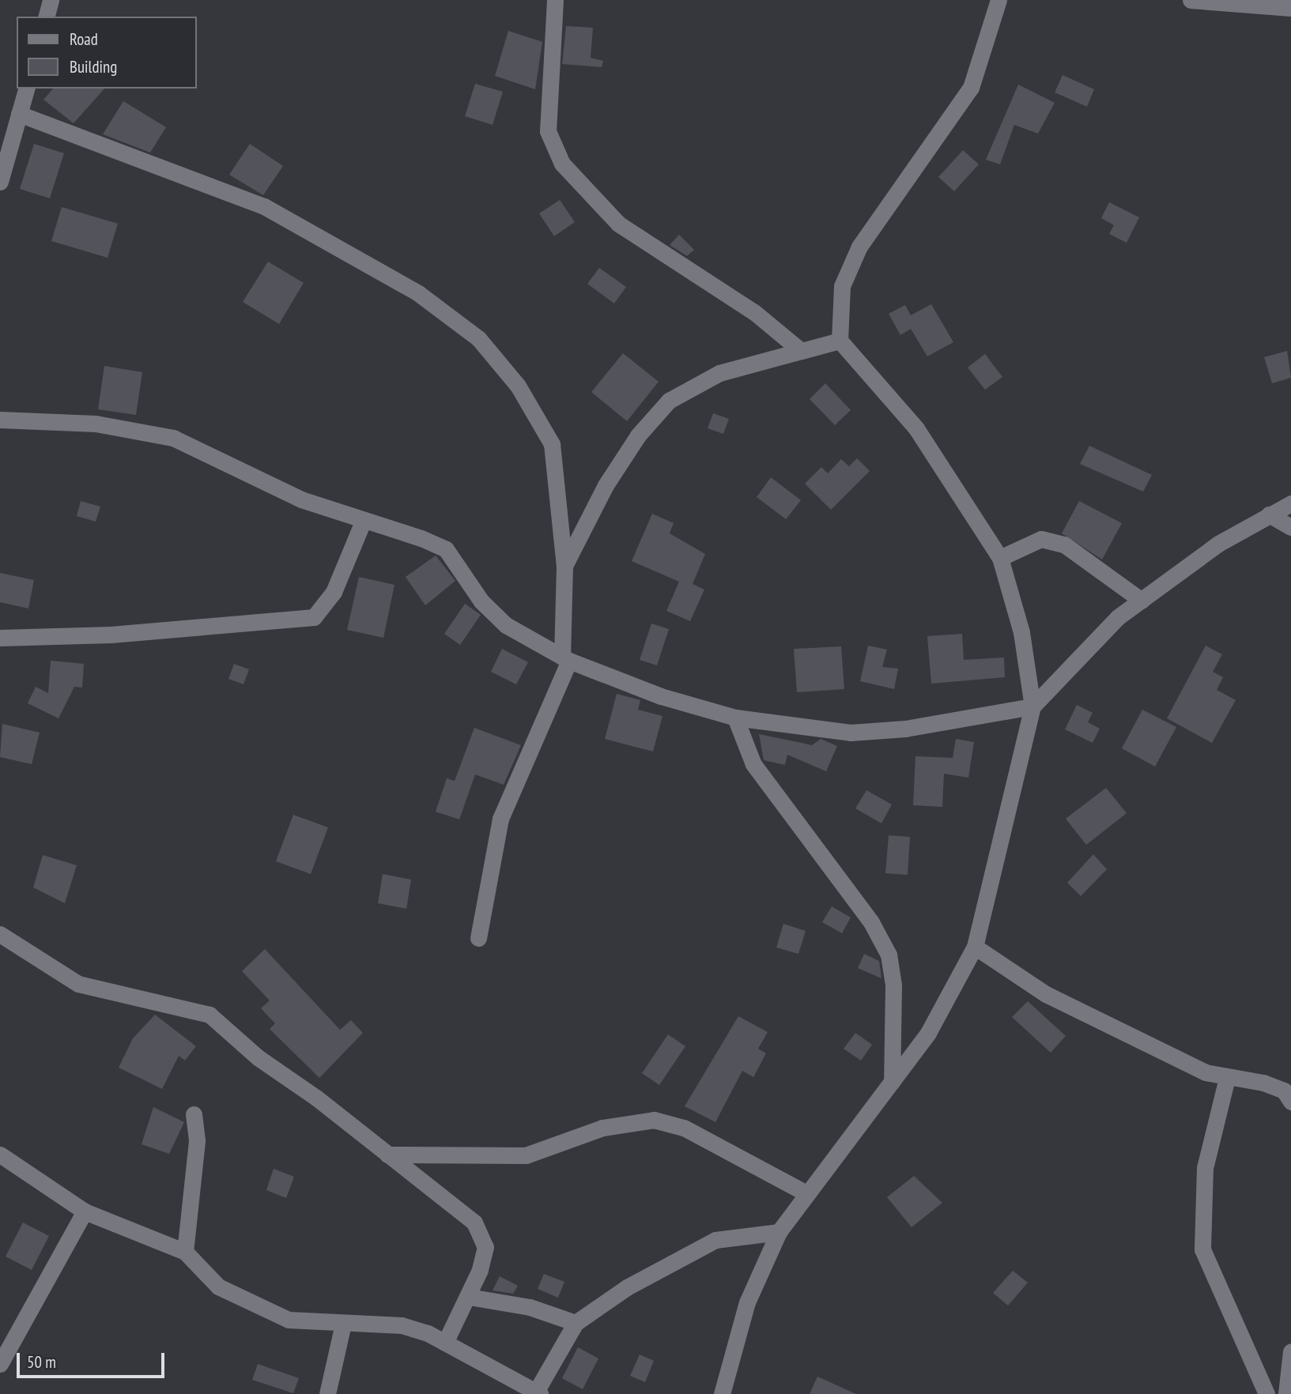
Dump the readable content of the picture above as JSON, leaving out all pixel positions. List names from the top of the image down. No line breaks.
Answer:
{"legend":["Road","Building"],"scale_bar":"50 m"}
